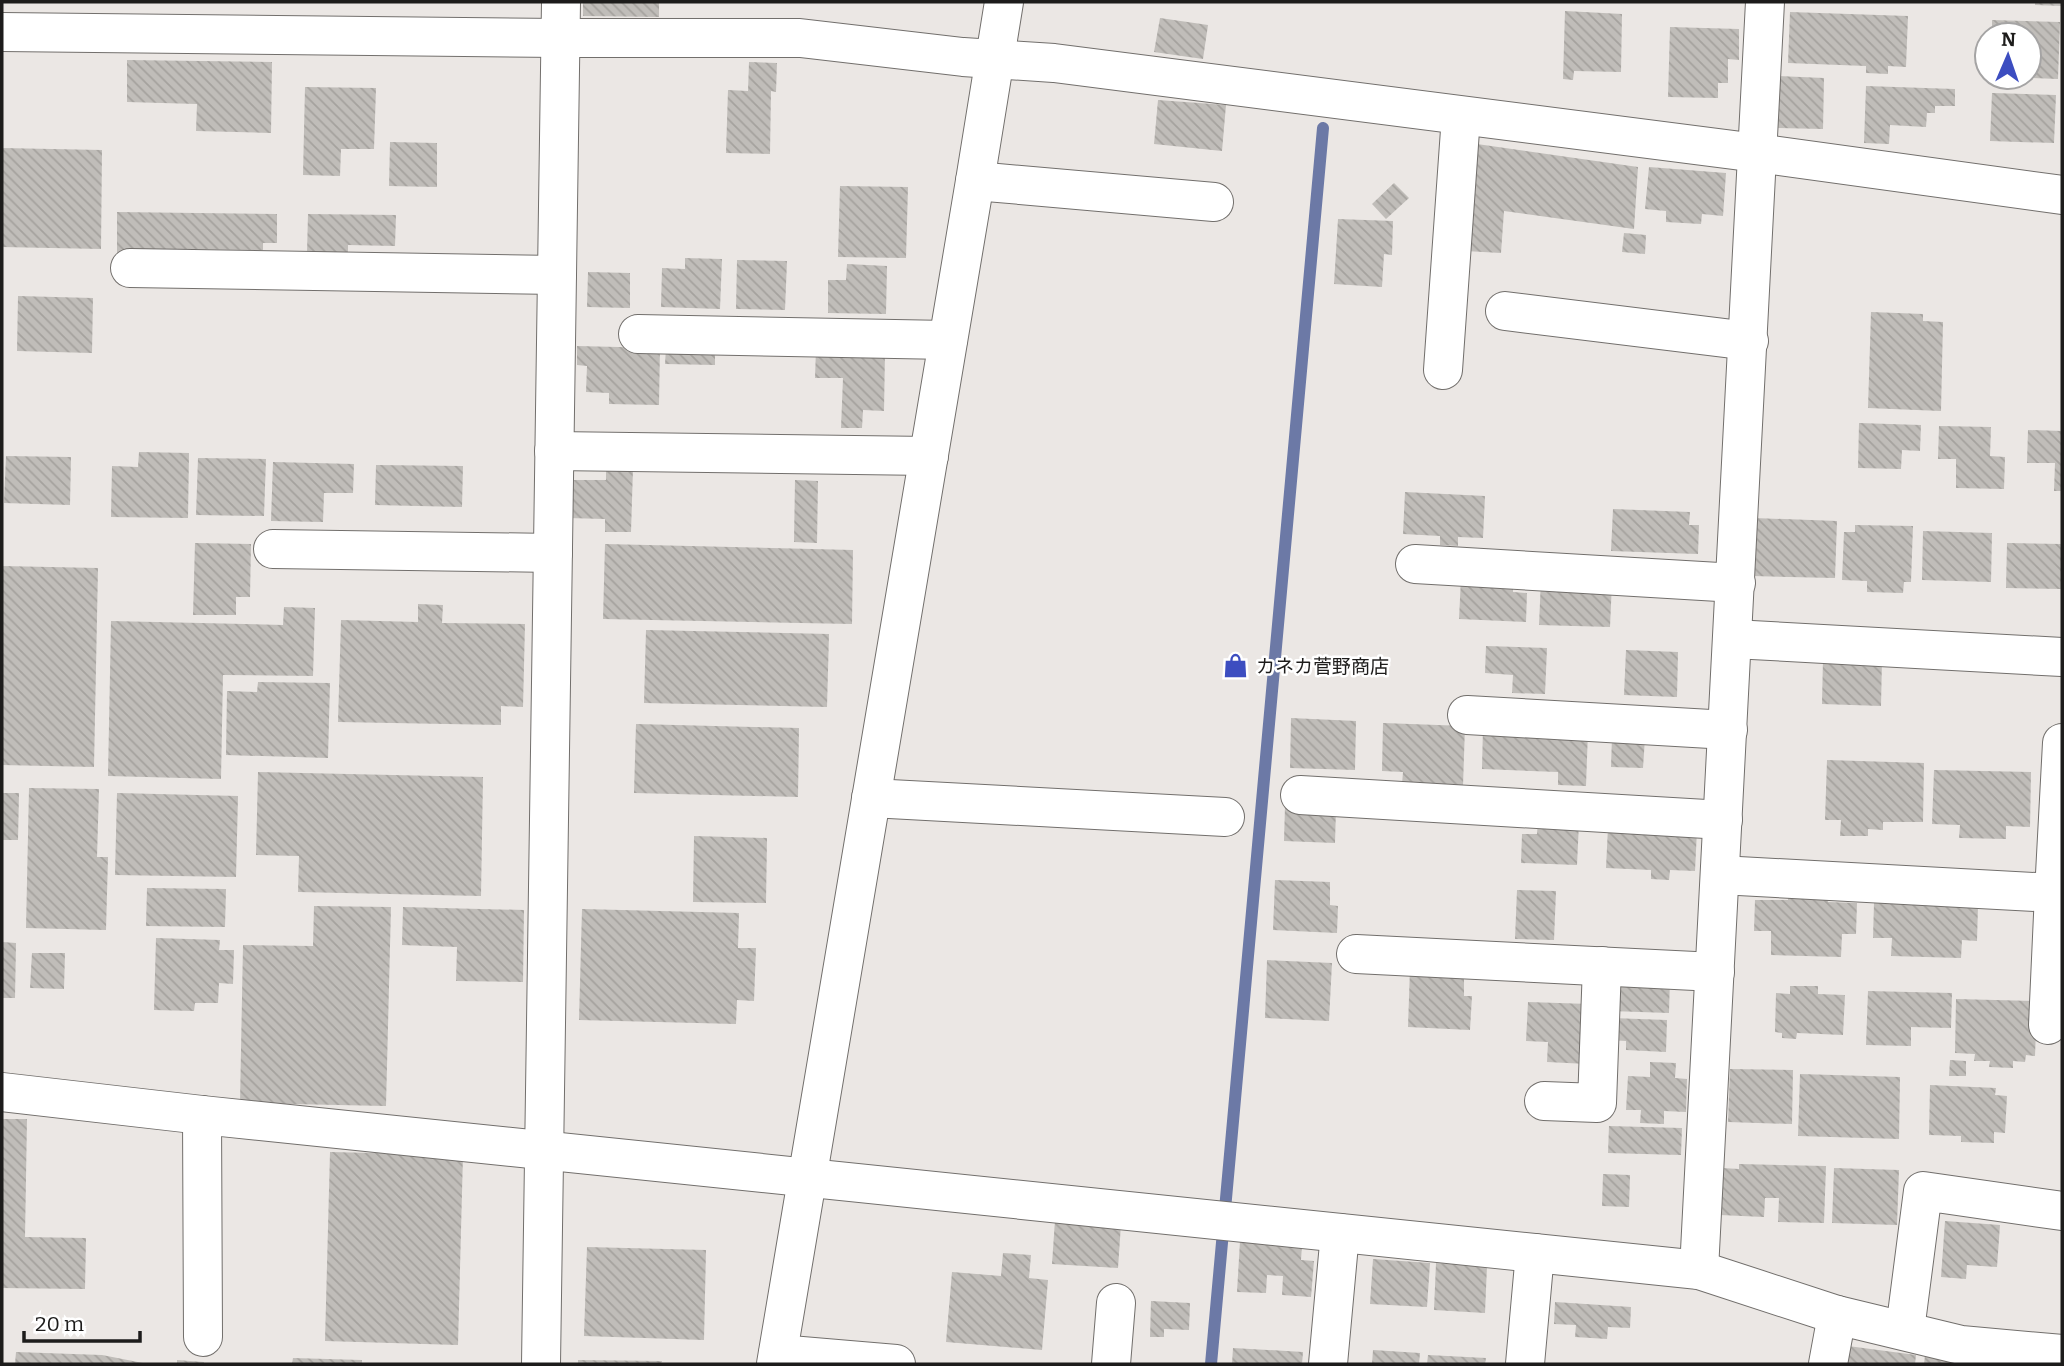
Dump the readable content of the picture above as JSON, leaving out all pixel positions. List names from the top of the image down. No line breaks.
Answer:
{"places":{"shop":["カネカ菅野商店"]},"scale_bar":"20 m","north":"top"}
